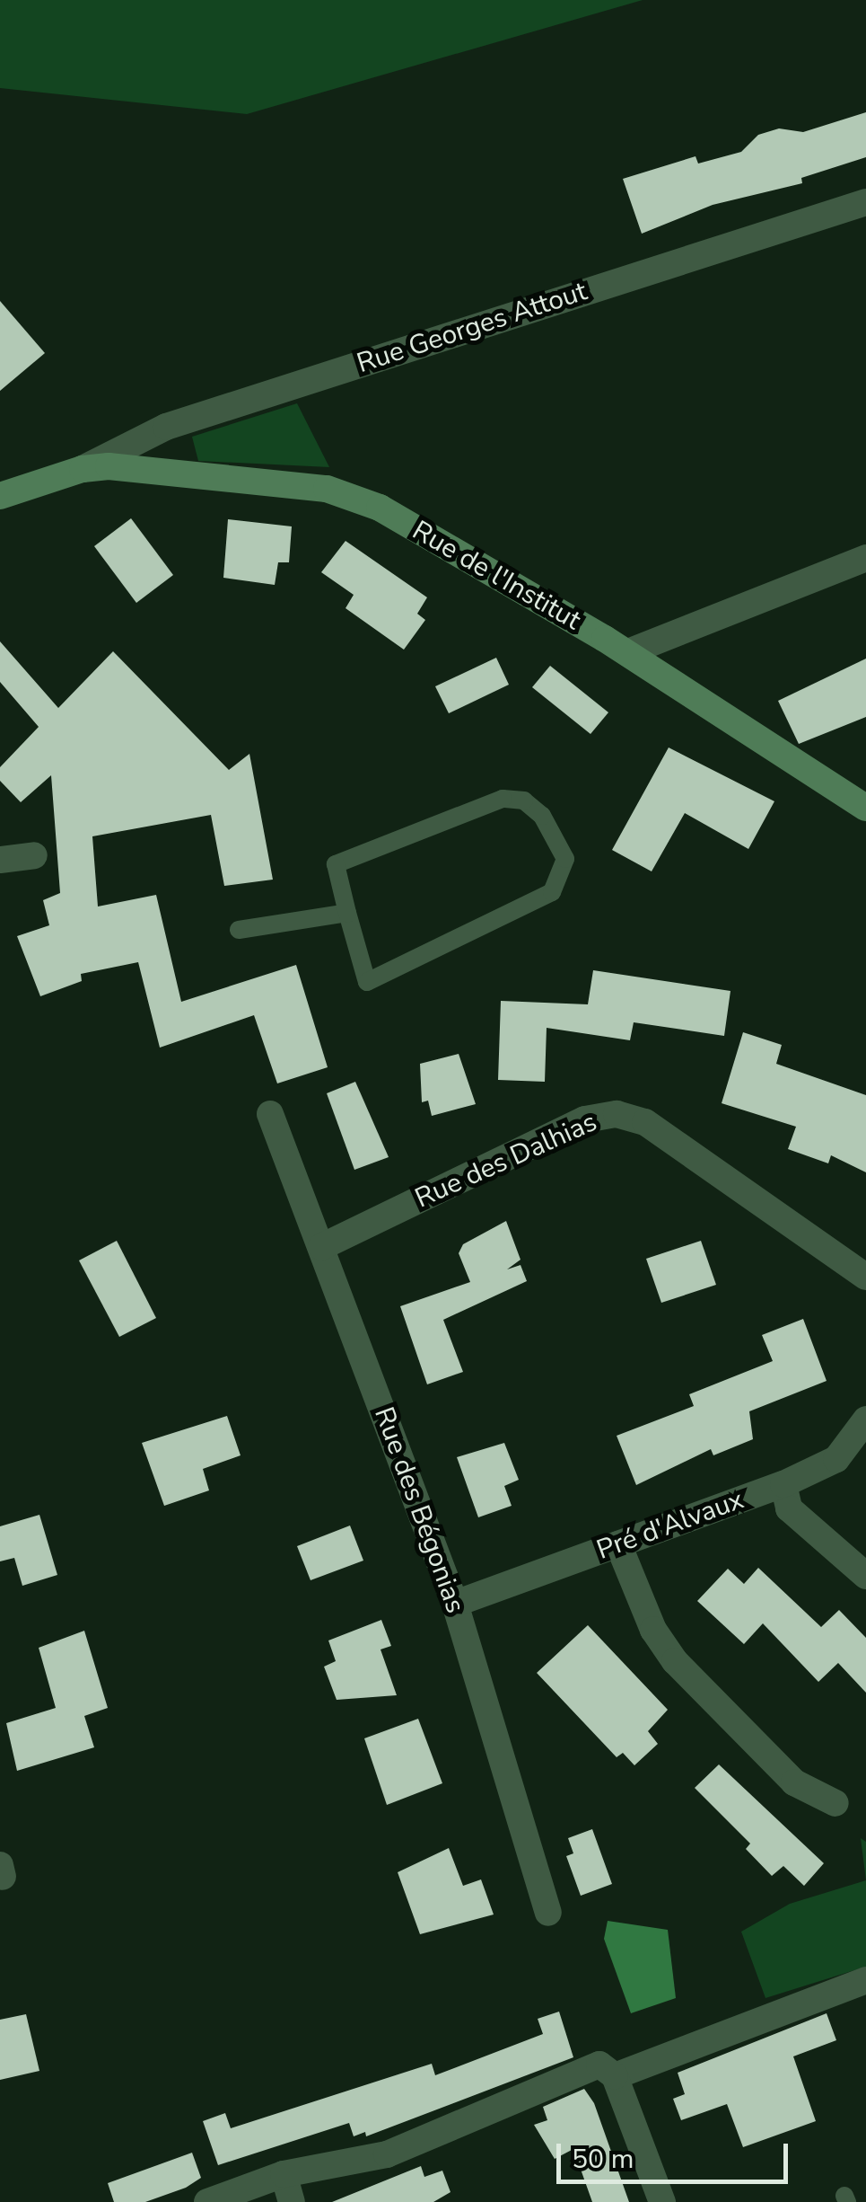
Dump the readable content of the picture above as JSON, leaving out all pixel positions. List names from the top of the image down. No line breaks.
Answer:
{"streets":{"street":["Rue Georges Attout","Rue de l'Institut","Rue des Dalhias","Rue des Bégonias","Pré d'Alvaux"]},"crossings":[["Rue Georges Attout","Rue de l'Institut"],["Rue des Dalhias","Rue des Bégonias"],["Rue des Bégonias","Pré d'Alvaux"]],"scale_bar":"50 m"}
